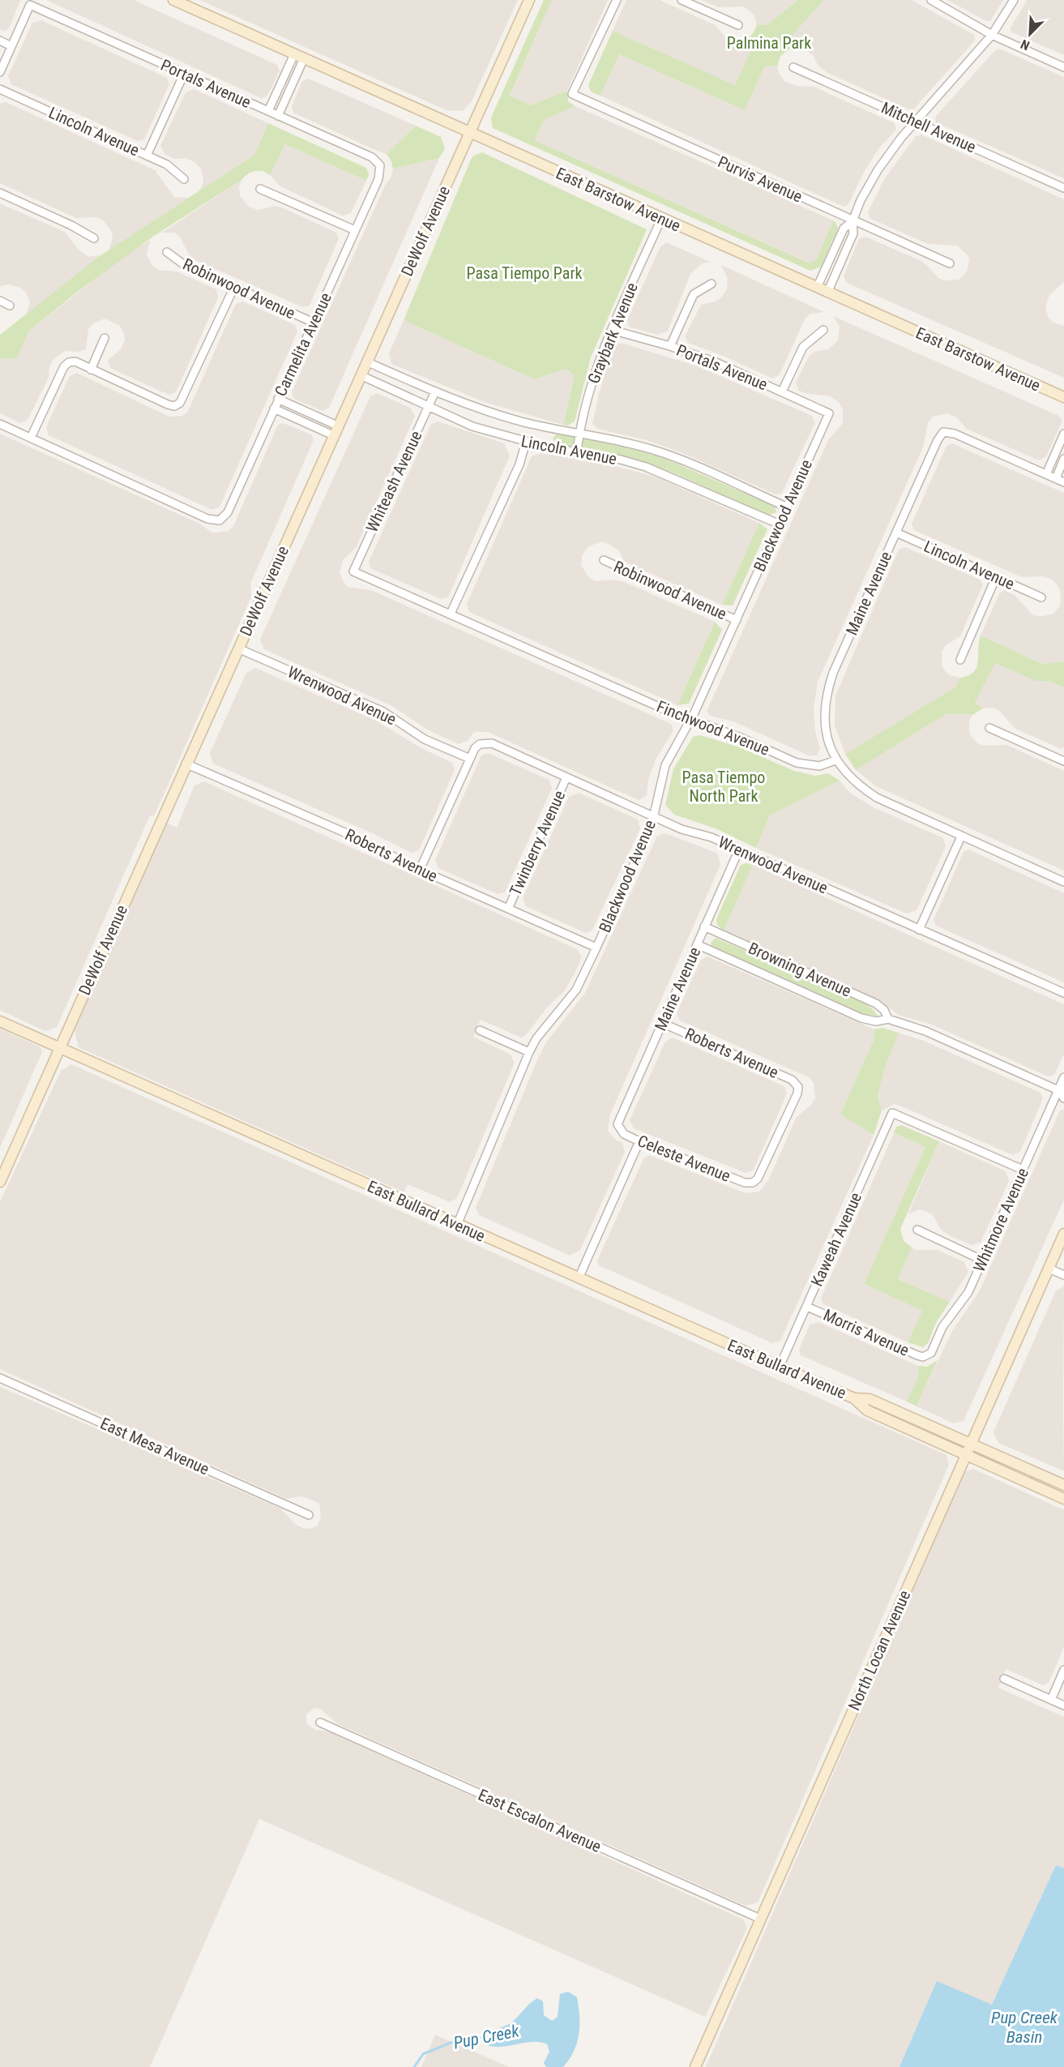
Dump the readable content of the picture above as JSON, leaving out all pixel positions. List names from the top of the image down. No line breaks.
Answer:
{"streets":{"street":["Portals Avenue","Mitchell Avenue","Lincoln Avenue","Purvis Avenue","East Barstow Avenue","DeWolf Avenue","Robinwood Avenue","Graybark Avenue","Carmelita Avenue","Whiteash Avenue","Blackwood Avenue","Maine Avenue","Wrenwood Avenue","Finchwood Avenue","Twinberry Avenue","Roberts Avenue","Browning Avenue","Celeste Avenue","East Bullard Avenue","Whitmore Avenue","Kaweah Avenue","Morris Avenue","East Mesa Avenue","North Locan Avenue","East Escalon Avenue"]},"crossings":[["Portals Avenue","Graybark Avenue"],["Portals Avenue","Carmelita Avenue"],["Portals Avenue","Blackwood Avenue"],["Lincoln Avenue","DeWolf Avenue"],["Lincoln Avenue","Graybark Avenue"],["Lincoln Avenue","Whiteash Avenue"],["Lincoln Avenue","Blackwood Avenue"],["Lincoln Avenue","Maine Avenue"],["East Barstow Avenue","DeWolf Avenue"],["East Barstow Avenue","Graybark Avenue"],["DeWolf Avenue","Wrenwood Avenue"],["DeWolf Avenue","Roberts Avenue"],["DeWolf Avenue","East Bullard Avenue"],["Robinwood Avenue","Carmelita Avenue"],["Robinwood Avenue","Blackwood Avenue"],["Whiteash Avenue","Finchwood Avenue"],["Blackwood Avenue","Wrenwood Avenue"],["Blackwood Avenue","Finchwood Avenue"],["Blackwood Avenue","Roberts Avenue"],["Blackwood Avenue","East Bullard Avenue"],["Maine Avenue","Wrenwood Avenue"],["Maine Avenue","Finchwood Avenue"],["Maine Avenue","Roberts Avenue"],["Maine Avenue","Browning Avenue"],["Maine Avenue","Celeste Avenue"],["Wrenwood Avenue","Twinberry Avenue"],["Twinberry Avenue","Roberts Avenue"],["Roberts Avenue","Celeste Avenue"],["Browning Avenue","Whitmore Avenue"],["East Bullard Avenue","Kaweah Avenue"],["East Bullard Avenue","North Locan Avenue"],["Whitmore Avenue","Kaweah Avenue"],["Whitmore Avenue","Morris Avenue"],["Kaweah Avenue","Morris Avenue"],["North Locan Avenue","East Escalon Avenue"]],"water":["Pup Creek Basin","Pup Creek"],"parks":["Palmina Park","Pasa Tiempo Park","Pasa Tiempo North Park"],"north":"bottom left"}
